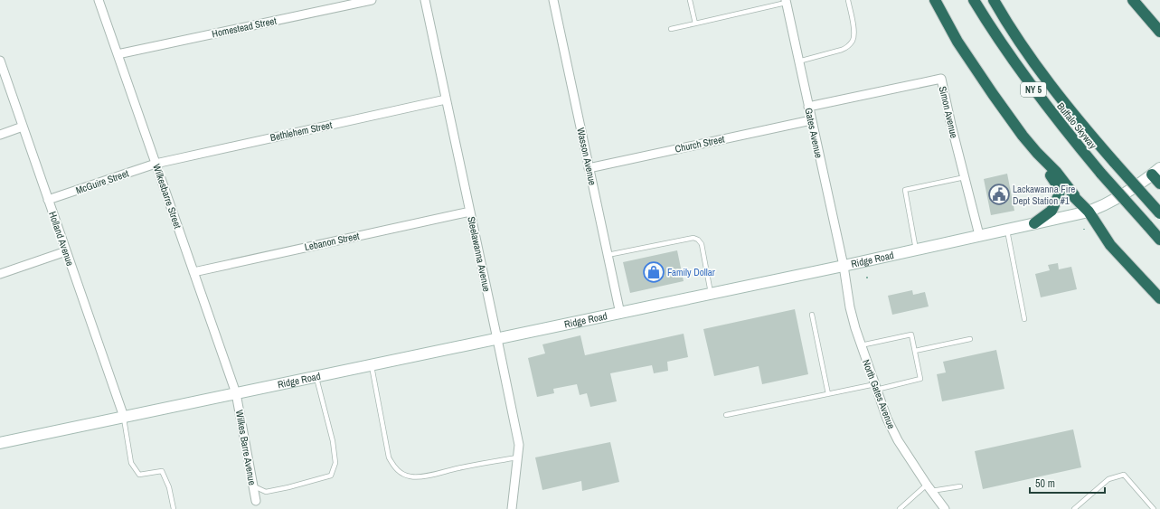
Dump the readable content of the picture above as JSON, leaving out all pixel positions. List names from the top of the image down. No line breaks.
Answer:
{"streets":{"highway":["NY 5","Buffalo Skyway"],"main road":["Ridge Road"],"street":["Homestead Street","Simon Avenue","Bethlehem Street","Gates Avenue","Church Street","Wasson Avenue","McGuire Street","Wilkesbarre Street","Holland Avenue","Lebanon Street","Steelawanna Avenue","North Gates Avenue","Wilkes Barre Avenue"]},"crossings":[["Homestead Street","Wilkesbarre Street"],["Simon Avenue","Gates Avenue"],["Simon Avenue","Ridge Road"],["Bethlehem Street","McGuire Street"],["Bethlehem Street","Wilkesbarre Street"],["Bethlehem Street","Steelawanna Avenue"],["Gates Avenue","Church Street"],["Gates Avenue","Ridge Road"],["Gates Avenue","North Gates Avenue"],["Church Street","Wasson Avenue"],["Wasson Avenue","Ridge Road"],["McGuire Street","Wilkesbarre Street"],["McGuire Street","Holland Avenue"],["Wilkesbarre Street","Lebanon Street"],["Wilkesbarre Street","Ridge Road"],["Wilkesbarre Street","Wilkes Barre Avenue"],["Holland Avenue","Ridge Road"],["Lebanon Street","Steelawanna Avenue"],["Steelawanna Avenue","Ridge Road"],["Ridge Road","North Gates Avenue"],["Ridge Road","Wilkes Barre Avenue"]],"places":{"public building":["Lackawanna Fire Dept Station #1"],"shop":["Family Dollar"]},"scale_bar":"50 m"}
